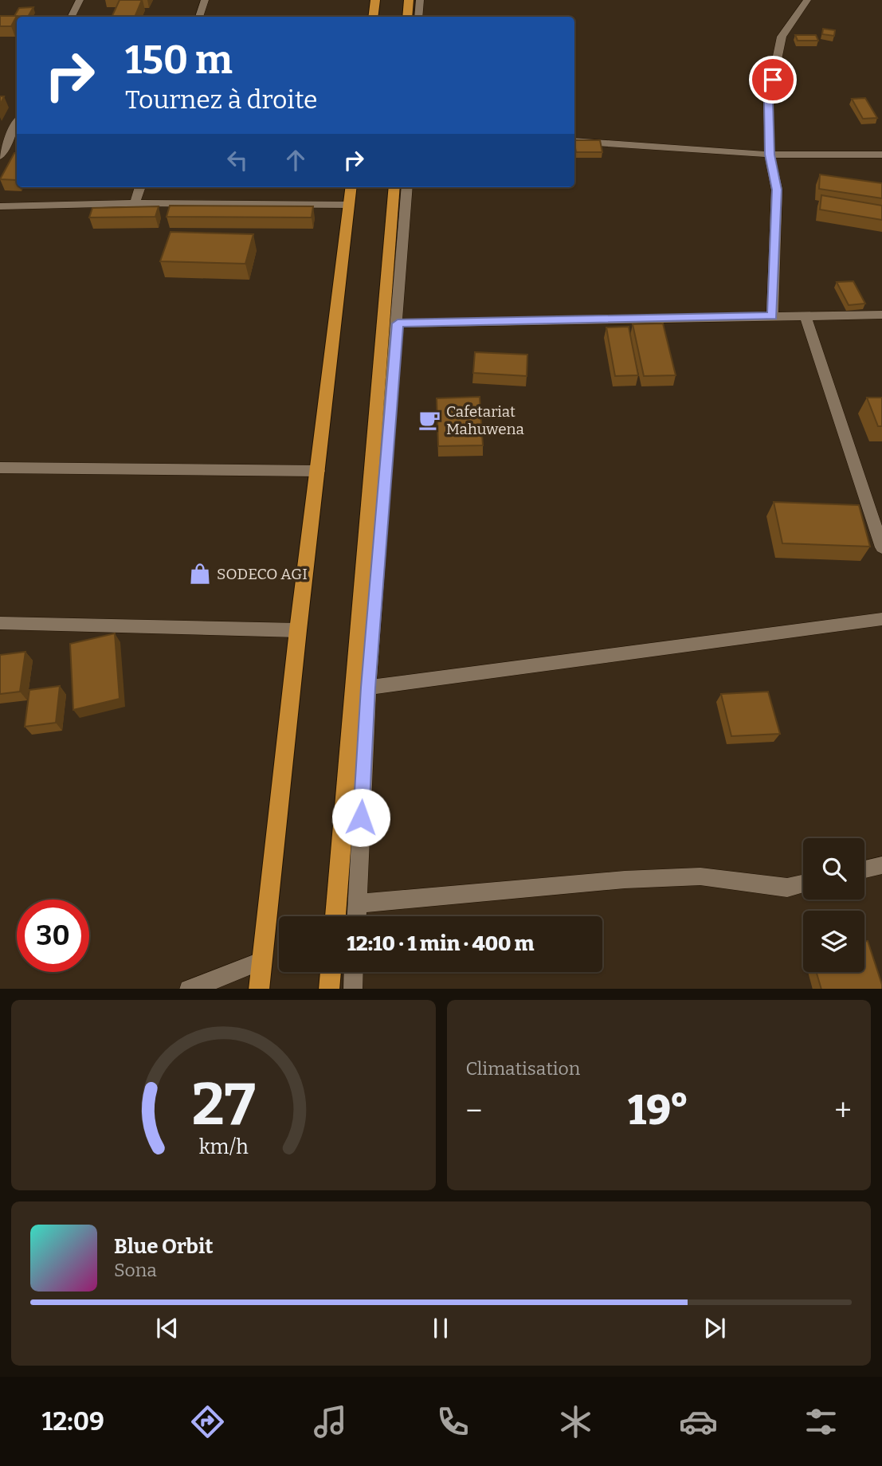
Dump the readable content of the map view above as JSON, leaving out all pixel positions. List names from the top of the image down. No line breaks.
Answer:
{"places":{"cafe":["Cafetariat Mahuwena"],"shop":["SODECO AGI"]},"page":{"turn":["150 m","Tournez à droite"],"limit":"30","trip":"12:10 · 1 min · 400 m","tile":"Climatisation","heat":["−","19°","+"],"song":["Blue Orbit","Sona"],"tabs":"12:09","gauge":["27","km/h"]}}
